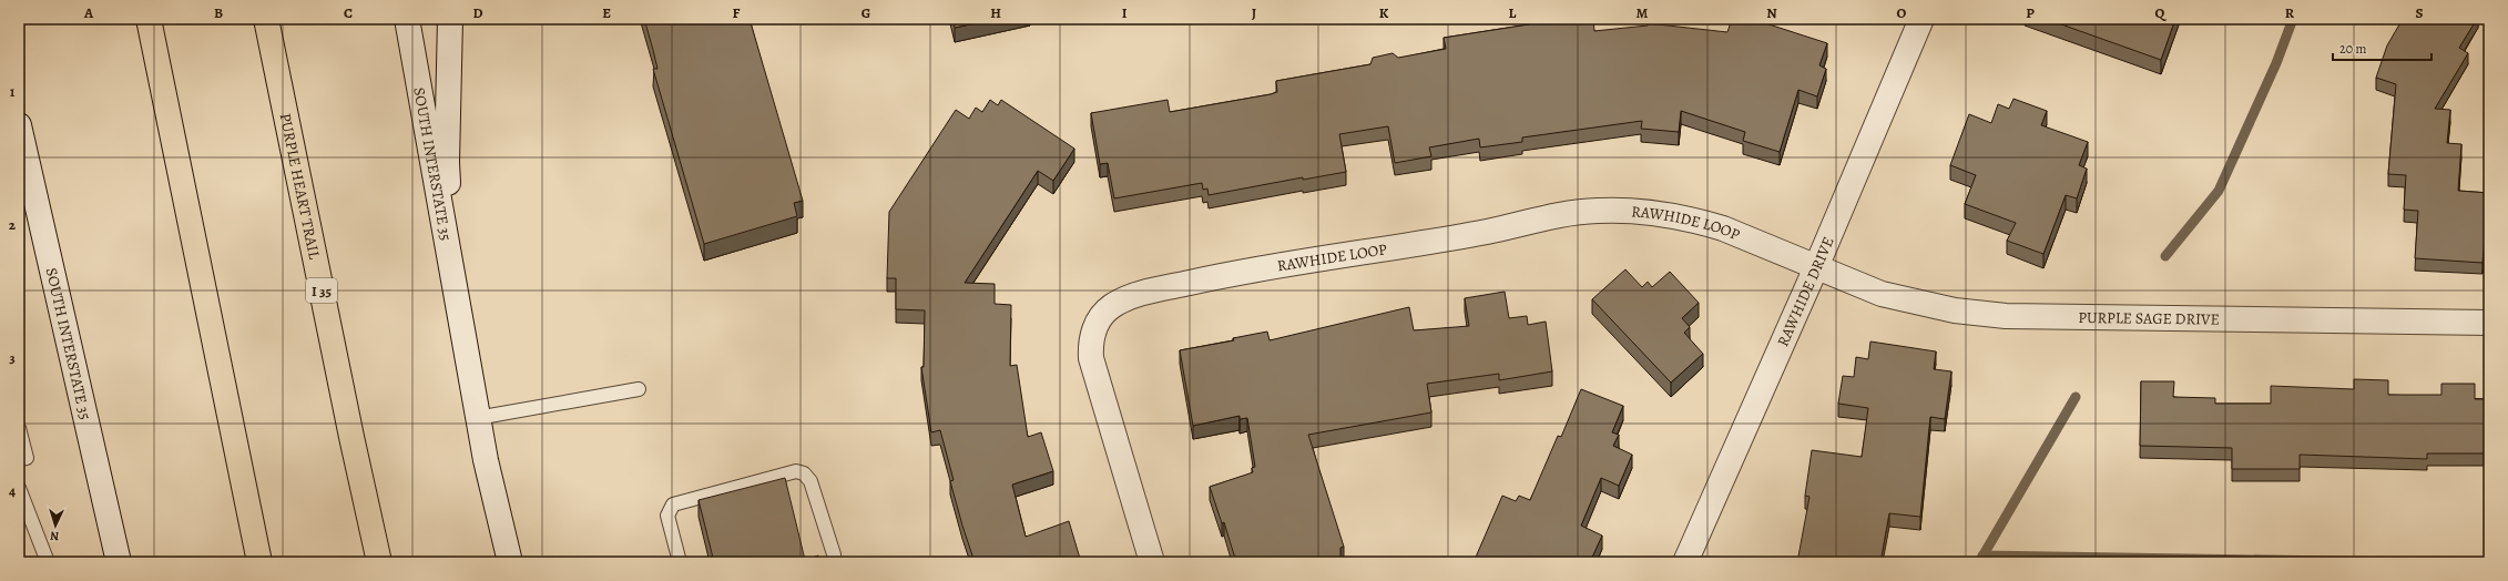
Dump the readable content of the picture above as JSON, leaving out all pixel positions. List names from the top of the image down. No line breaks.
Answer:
{"streets":{"highway":["PURPLE HEART TRAIL","I 35"],"street":["SOUTH INTERSTATE 35","RAWHIDE LOOP","RAWHIDE DRIVE","PURPLE SAGE DRIVE"]},"crossings":[["RAWHIDE LOOP","RAWHIDE DRIVE"],["RAWHIDE LOOP","PURPLE SAGE DRIVE"],["RAWHIDE DRIVE","PURPLE SAGE DRIVE"]],"scale_bar":"20 m","north":"bottom","grid":{"columns":["A","B","C","D","E","F","G","H","I","J","K","L","M","N","O","P","Q","R","S"],"rows":["1","2","3","4"]}}
